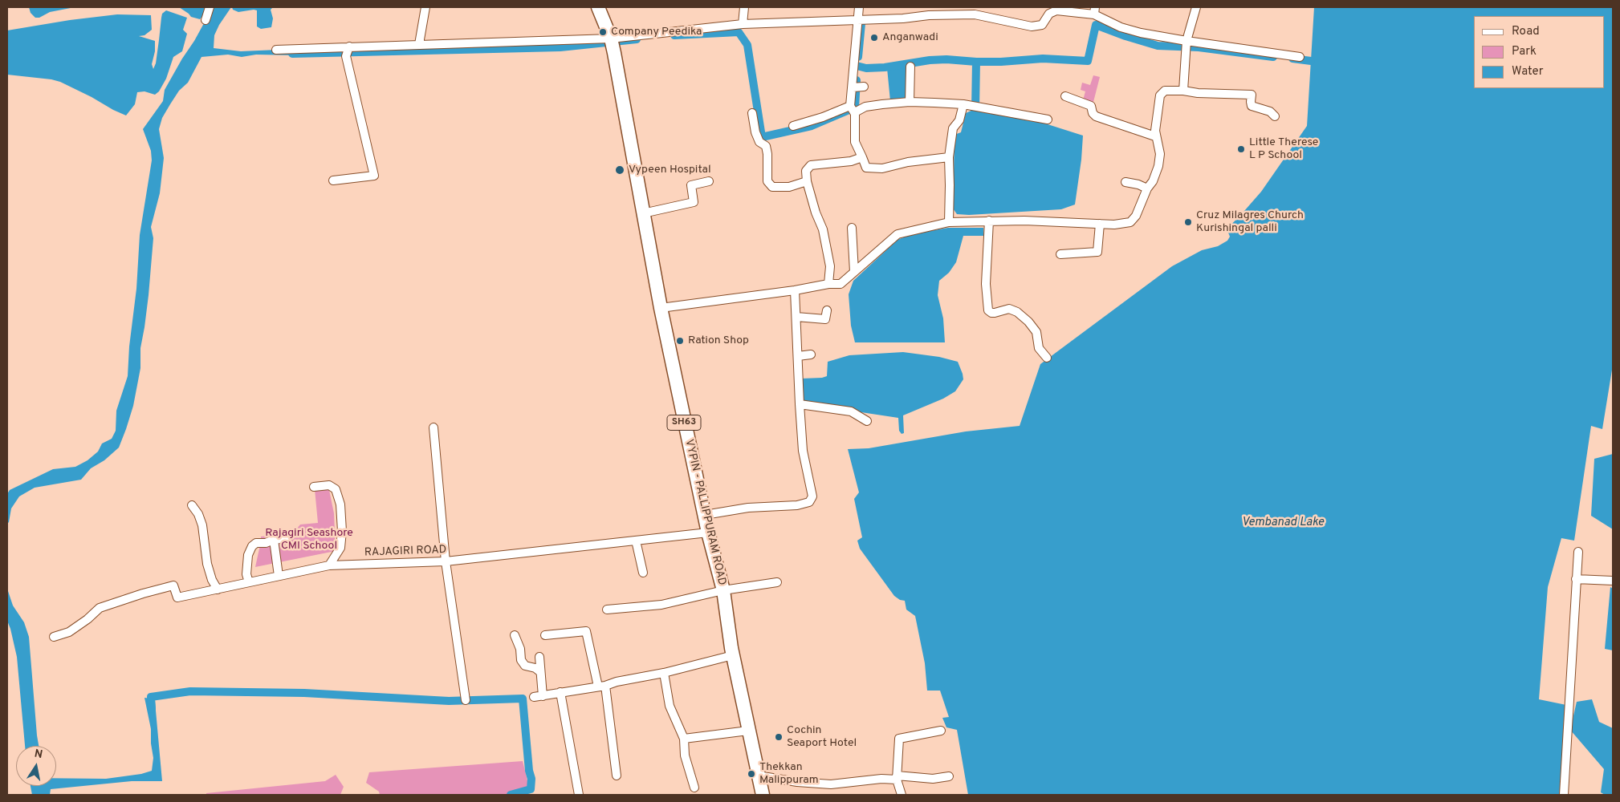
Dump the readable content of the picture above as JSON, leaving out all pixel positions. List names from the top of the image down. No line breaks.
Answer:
{"streets":{"main road":["SH63","VYPIN - PALLIPPURAM ROAD"],"street":["RAJAGIRI ROAD"]},"crossings":[["SH63","VYPIN - PALLIPPURAM ROAD"],["VYPIN - PALLIPPURAM ROAD","RAJAGIRI ROAD"]],"water":["Vembanad Lake"],"parks":["Rajagiri Seashore CMI School"],"places":["Company Peedika","Anganwadi","Little Therese L P School","Vypeen Hospital","Cruz Milagres Church Kurishingal palli","Ration Shop","Cochin Seaport Hotel","Thekkan Malippuram"],"legend":["Road","Park","Water"],"north":"top"}
